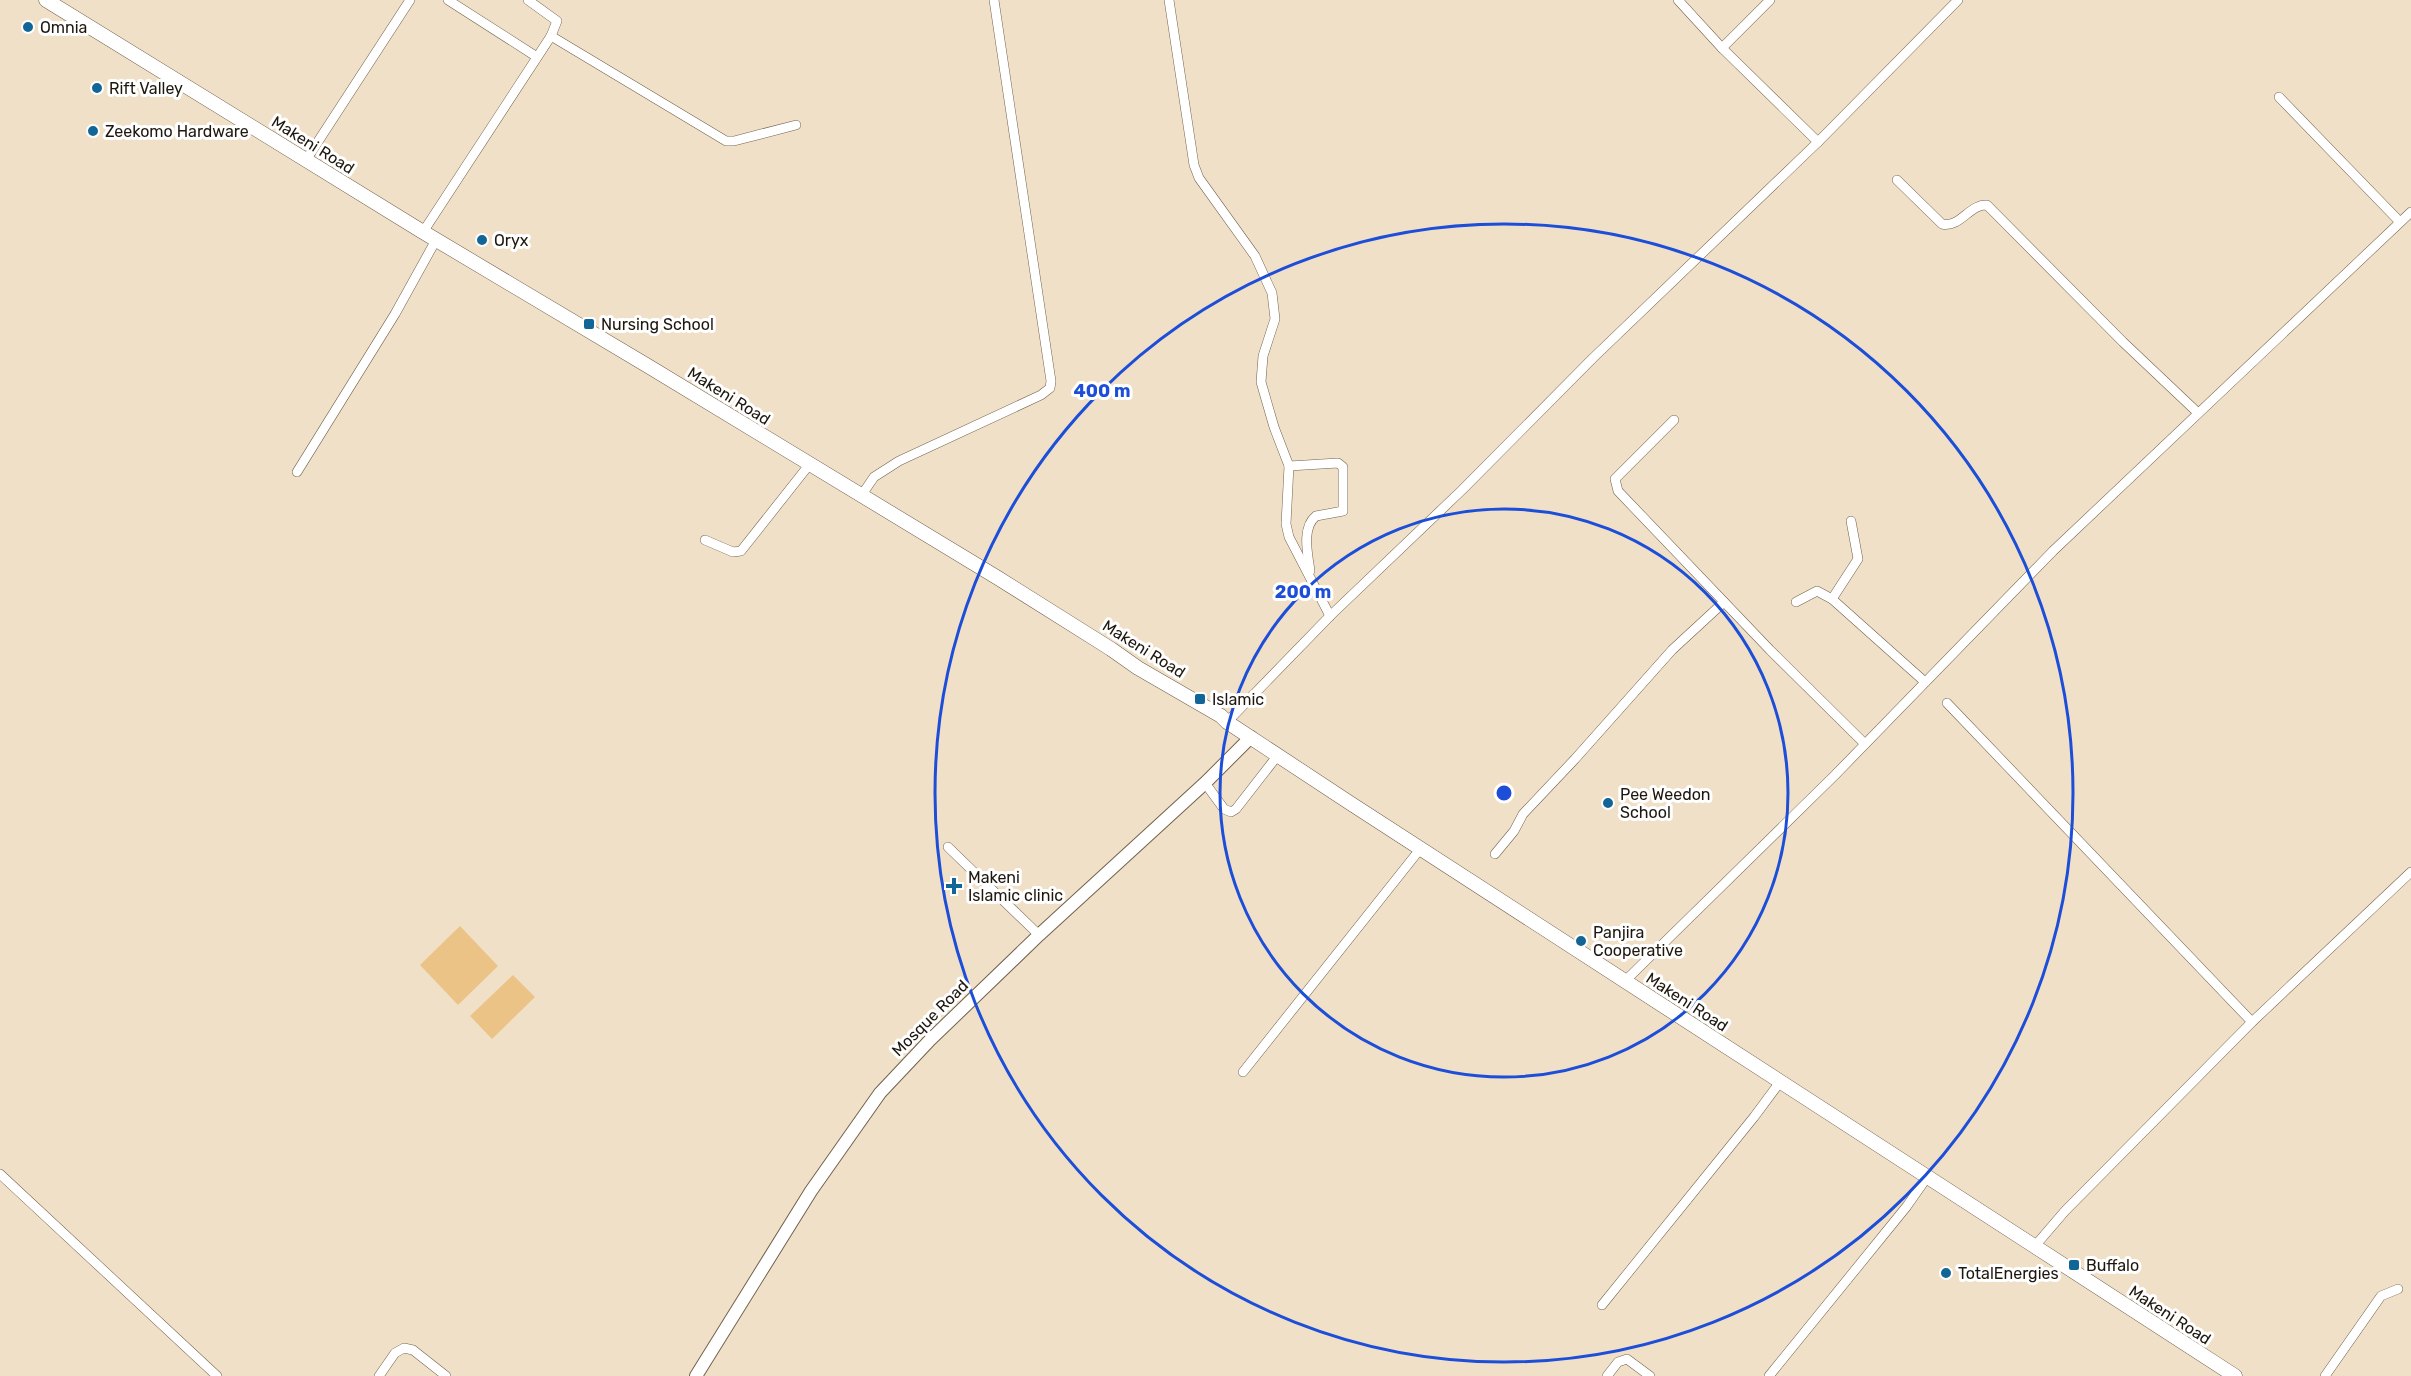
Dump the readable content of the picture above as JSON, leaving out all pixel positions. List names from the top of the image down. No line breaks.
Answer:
{"streets":{"main road":["Makeni Road"],"street":["Mosque Road"]},"crossings":[["Makeni Road","Mosque Road"]],"places":{"other":["Omnia","Rift Valley","Zeekomo Hardware","Oryx","Pee Weedon School","Panjira Cooperative","TotalEnergies"],"transit":["Nursing School","Islamic","Buffalo"],"health":["Makeni Islamic clinic"]},"rings":["400 m","200 m"]}
